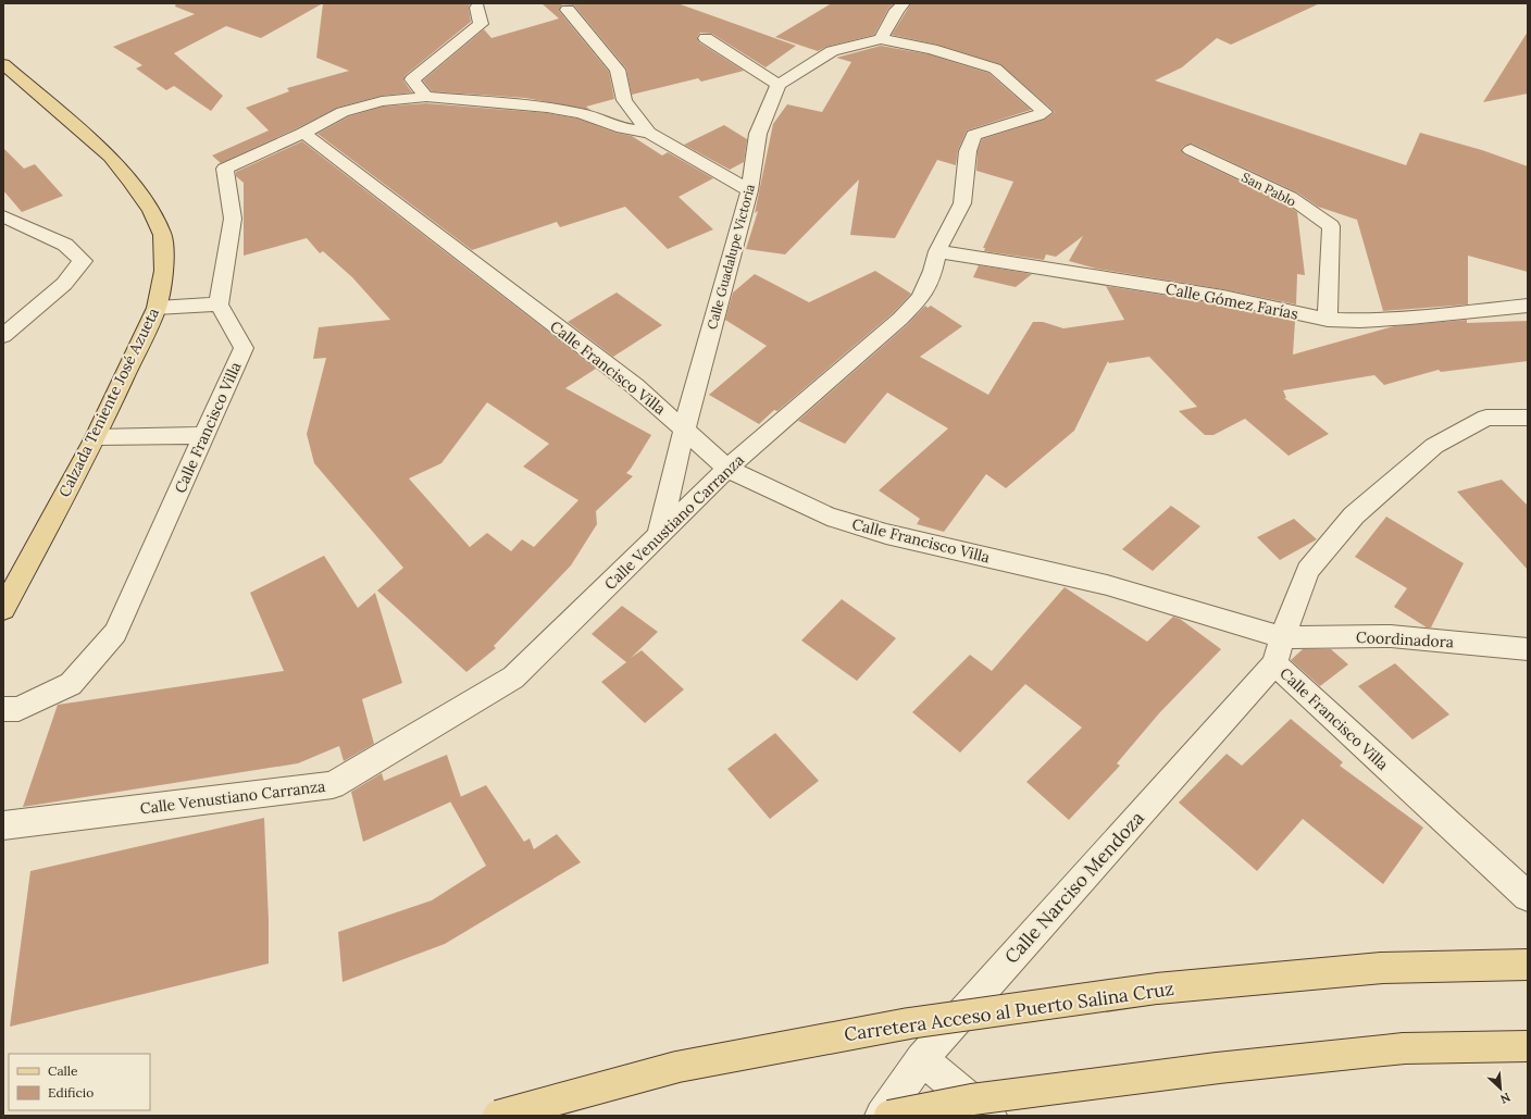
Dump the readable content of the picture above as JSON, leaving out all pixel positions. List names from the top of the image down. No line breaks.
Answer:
{"streets":{"main road":["Calzada Teniente José Azueta","Carretera Acceso al Puerto Salina Cruz"],"street":["San Pablo","Calle Guadalupe Victoria","Calle Gómez Farías","Calle Francisco Villa","Calle Venustiano Carranza","Coordinadora","Calle Narciso Mendoza"]},"crossings":[["San Pablo","Calle Gómez Farías"],["Calle Guadalupe Victoria","Calle Francisco Villa"],["Calle Guadalupe Victoria","Calle Venustiano Carranza"],["Calle Gómez Farías","Calle Venustiano Carranza"],["Calle Francisco Villa","Calle Venustiano Carranza"],["Calle Francisco Villa","Coordinadora"],["Calle Francisco Villa","Calle Narciso Mendoza"],["Coordinadora","Calle Narciso Mendoza"]],"legend":["Calle","Edificio"],"north":"bottom right"}
